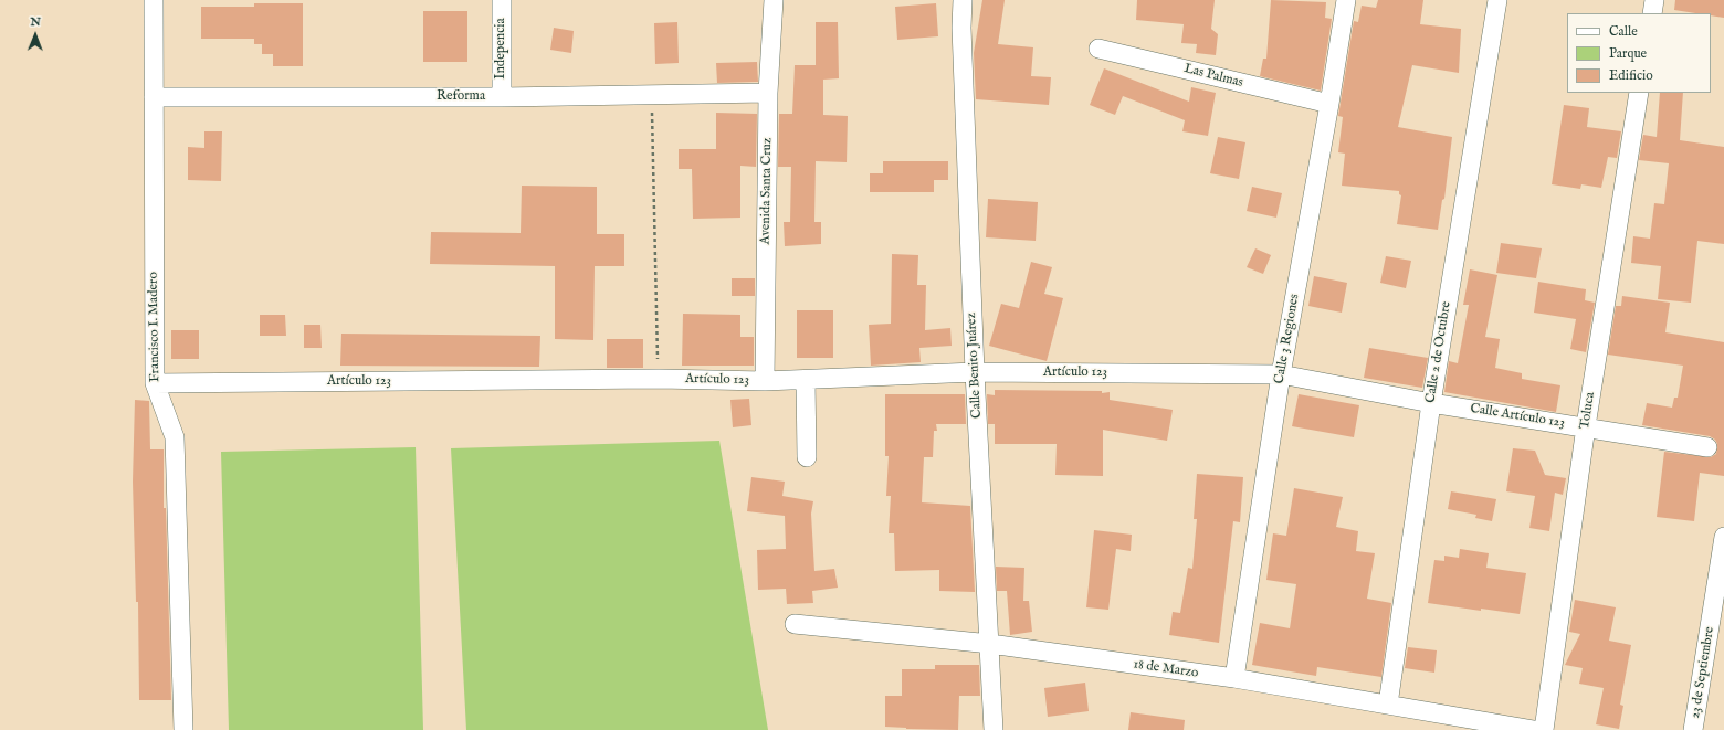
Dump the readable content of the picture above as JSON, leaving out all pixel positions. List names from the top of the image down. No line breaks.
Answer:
{"streets":{"street":["Indepencia","Las Palmas","Reforma","Avenida Santa Cruz","Francisco I. Madero","Calle 3 Regiones","Calle 2 de Octubre","Calle Benito Juárez","Artículo 123","Toluca","Calle Artículo 123","18 de Marzo","23 de Septiembre"]},"crossings":[["Indepencia","Reforma"],["Las Palmas","Calle 3 Regiones"],["Reforma","Avenida Santa Cruz"],["Reforma","Francisco I. Madero"],["Avenida Santa Cruz","Artículo 123"],["Francisco I. Madero","Artículo 123"],["Calle 3 Regiones","Artículo 123"],["Calle 3 Regiones","18 de Marzo"],["Calle 2 de Octubre","Artículo 123"],["Calle 2 de Octubre","Calle Artículo 123"],["Calle 2 de Octubre","18 de Marzo"],["Calle Benito Juárez","Artículo 123"],["Calle Benito Juárez","18 de Marzo"],["Artículo 123","Calle Artículo 123"],["Toluca","Calle Artículo 123"]],"legend":["Calle","Parque","Edificio"],"north":"top"}
